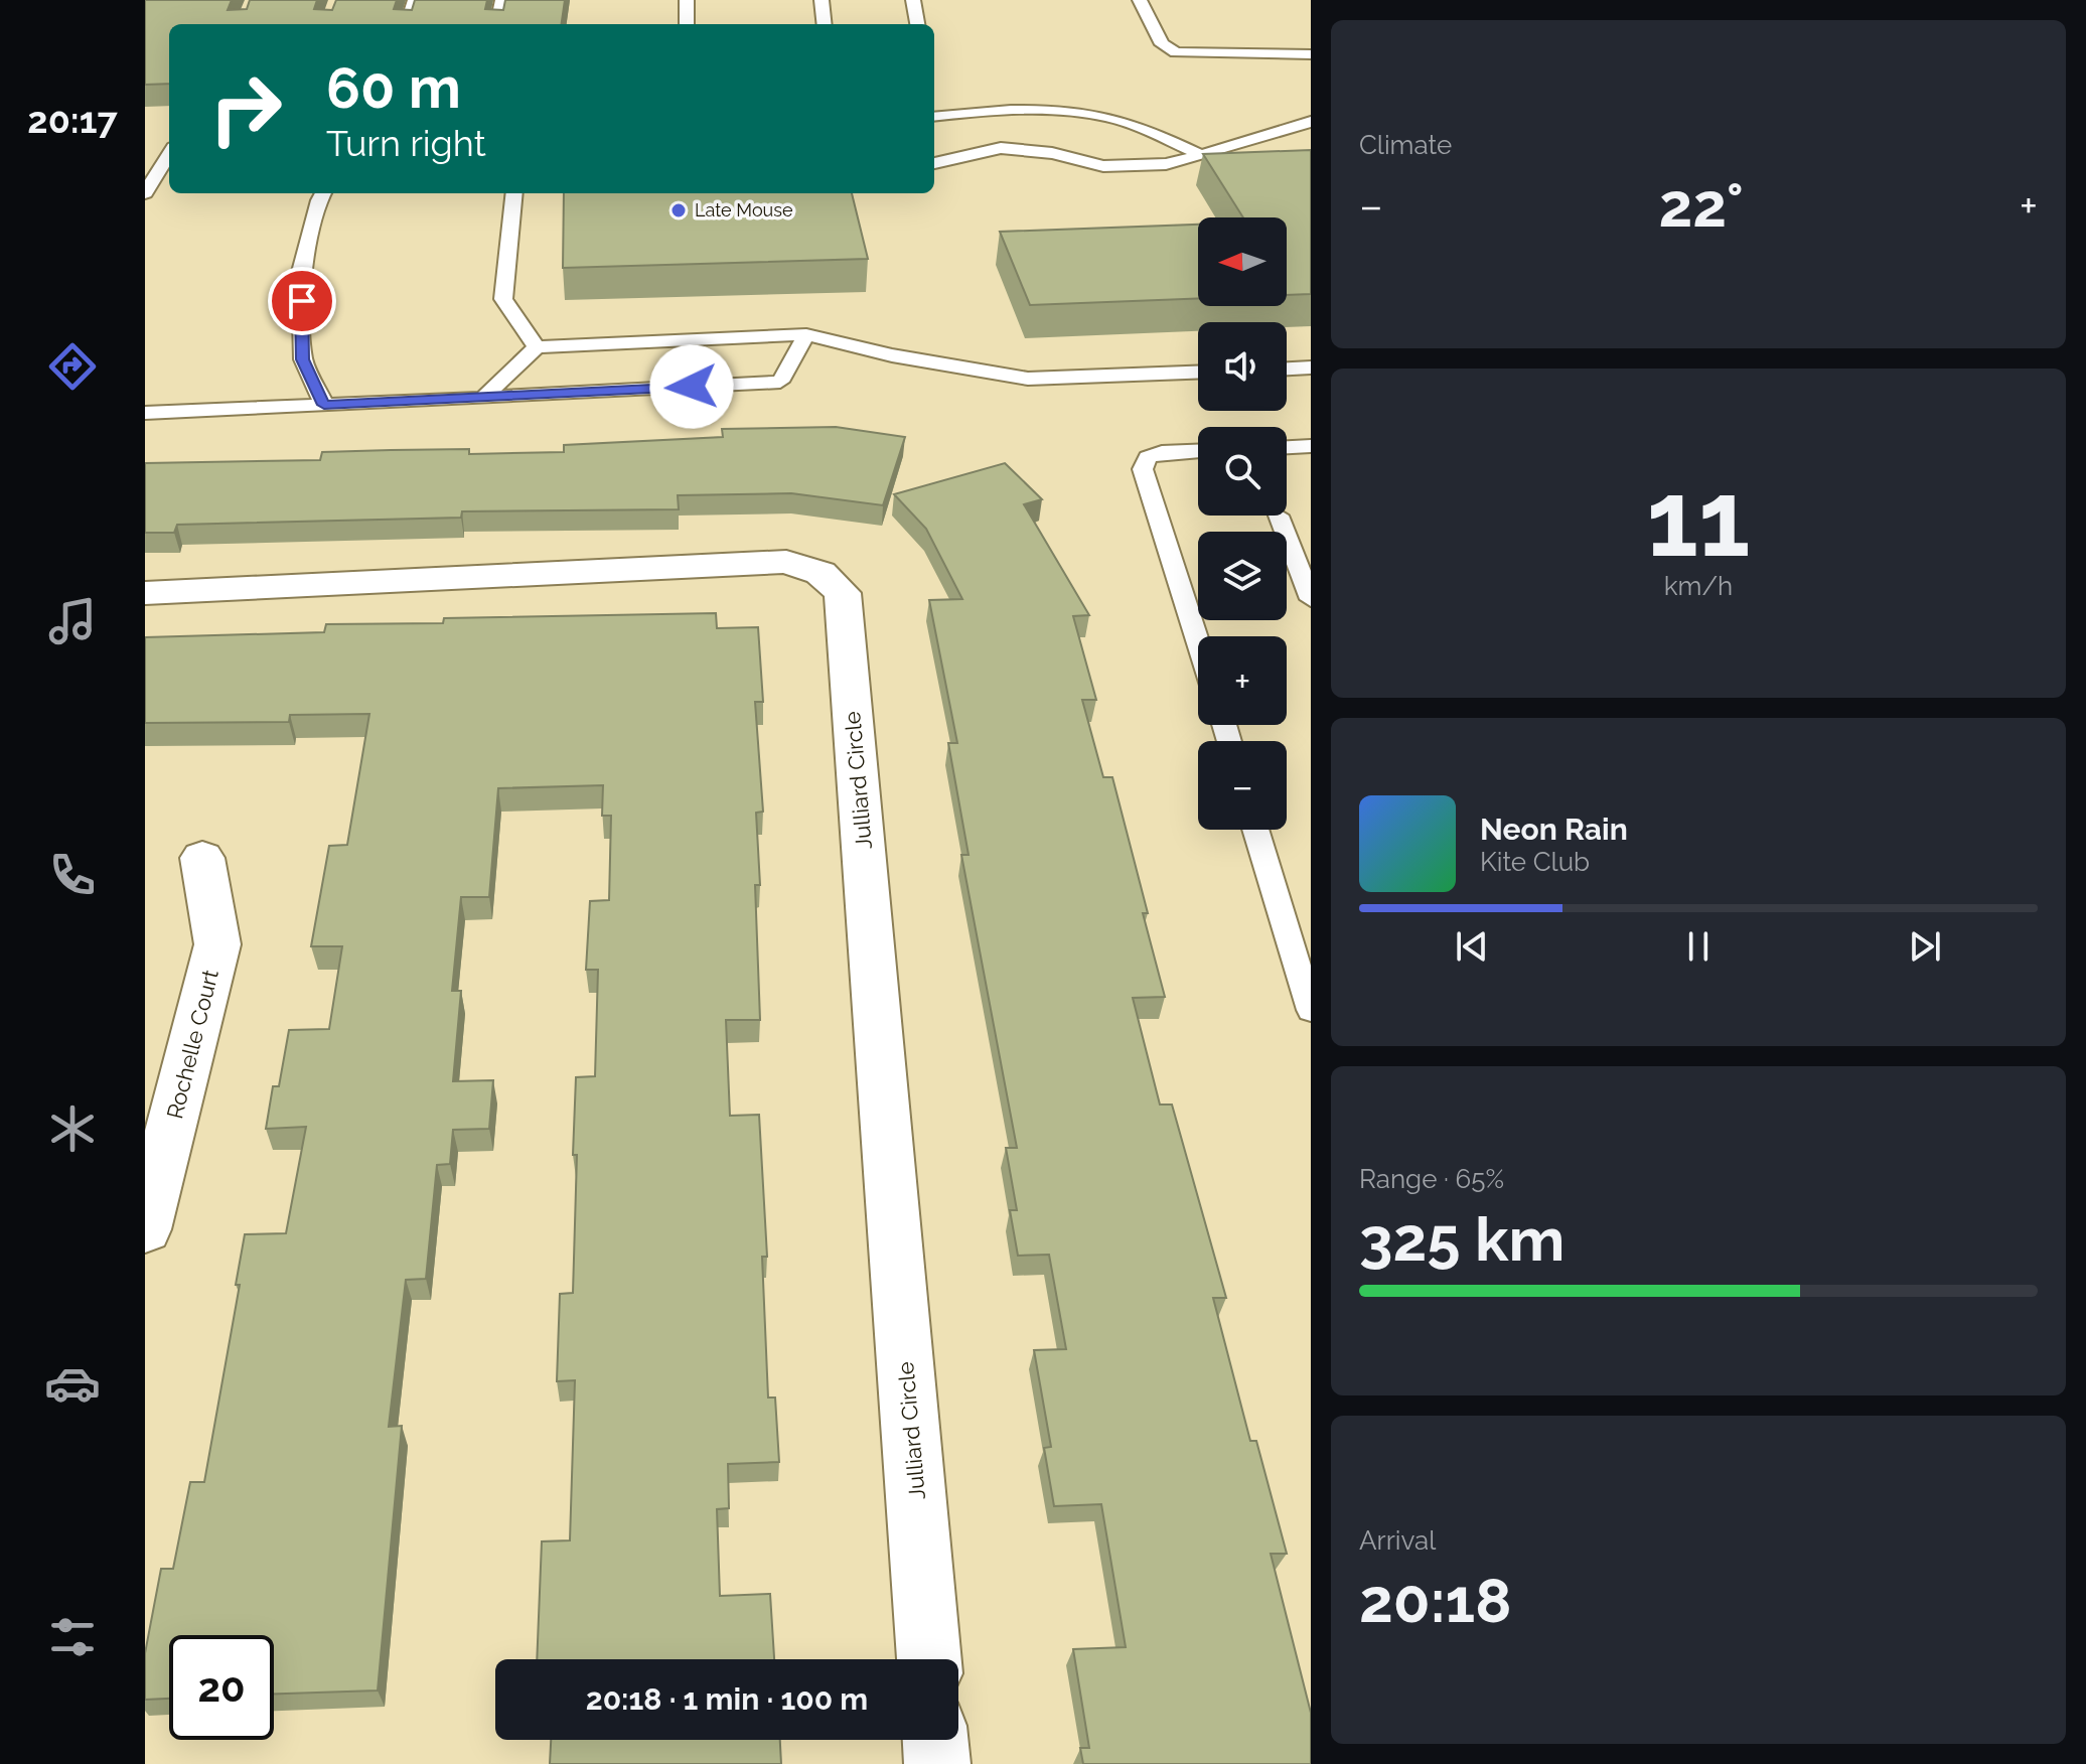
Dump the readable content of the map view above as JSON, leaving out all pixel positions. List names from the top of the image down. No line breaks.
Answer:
{"streets":{"street":["Julliard Circle","Rochelle Court"]},"places":["Late Mouse"],"north":"left","page":{"tabs":"20:17","tile":["Climate",["11","km/h"],["Range · 65%","325 km"],["Arrival","20:18"]],"turn":["60 m","Turn right"],"heat":["−","22°","+"],"map_buttons":["+","−"],"song":["Neon Rain","Kite Club"],"limit":"20","trip":"20:18 · 1 min · 100 m"}}
